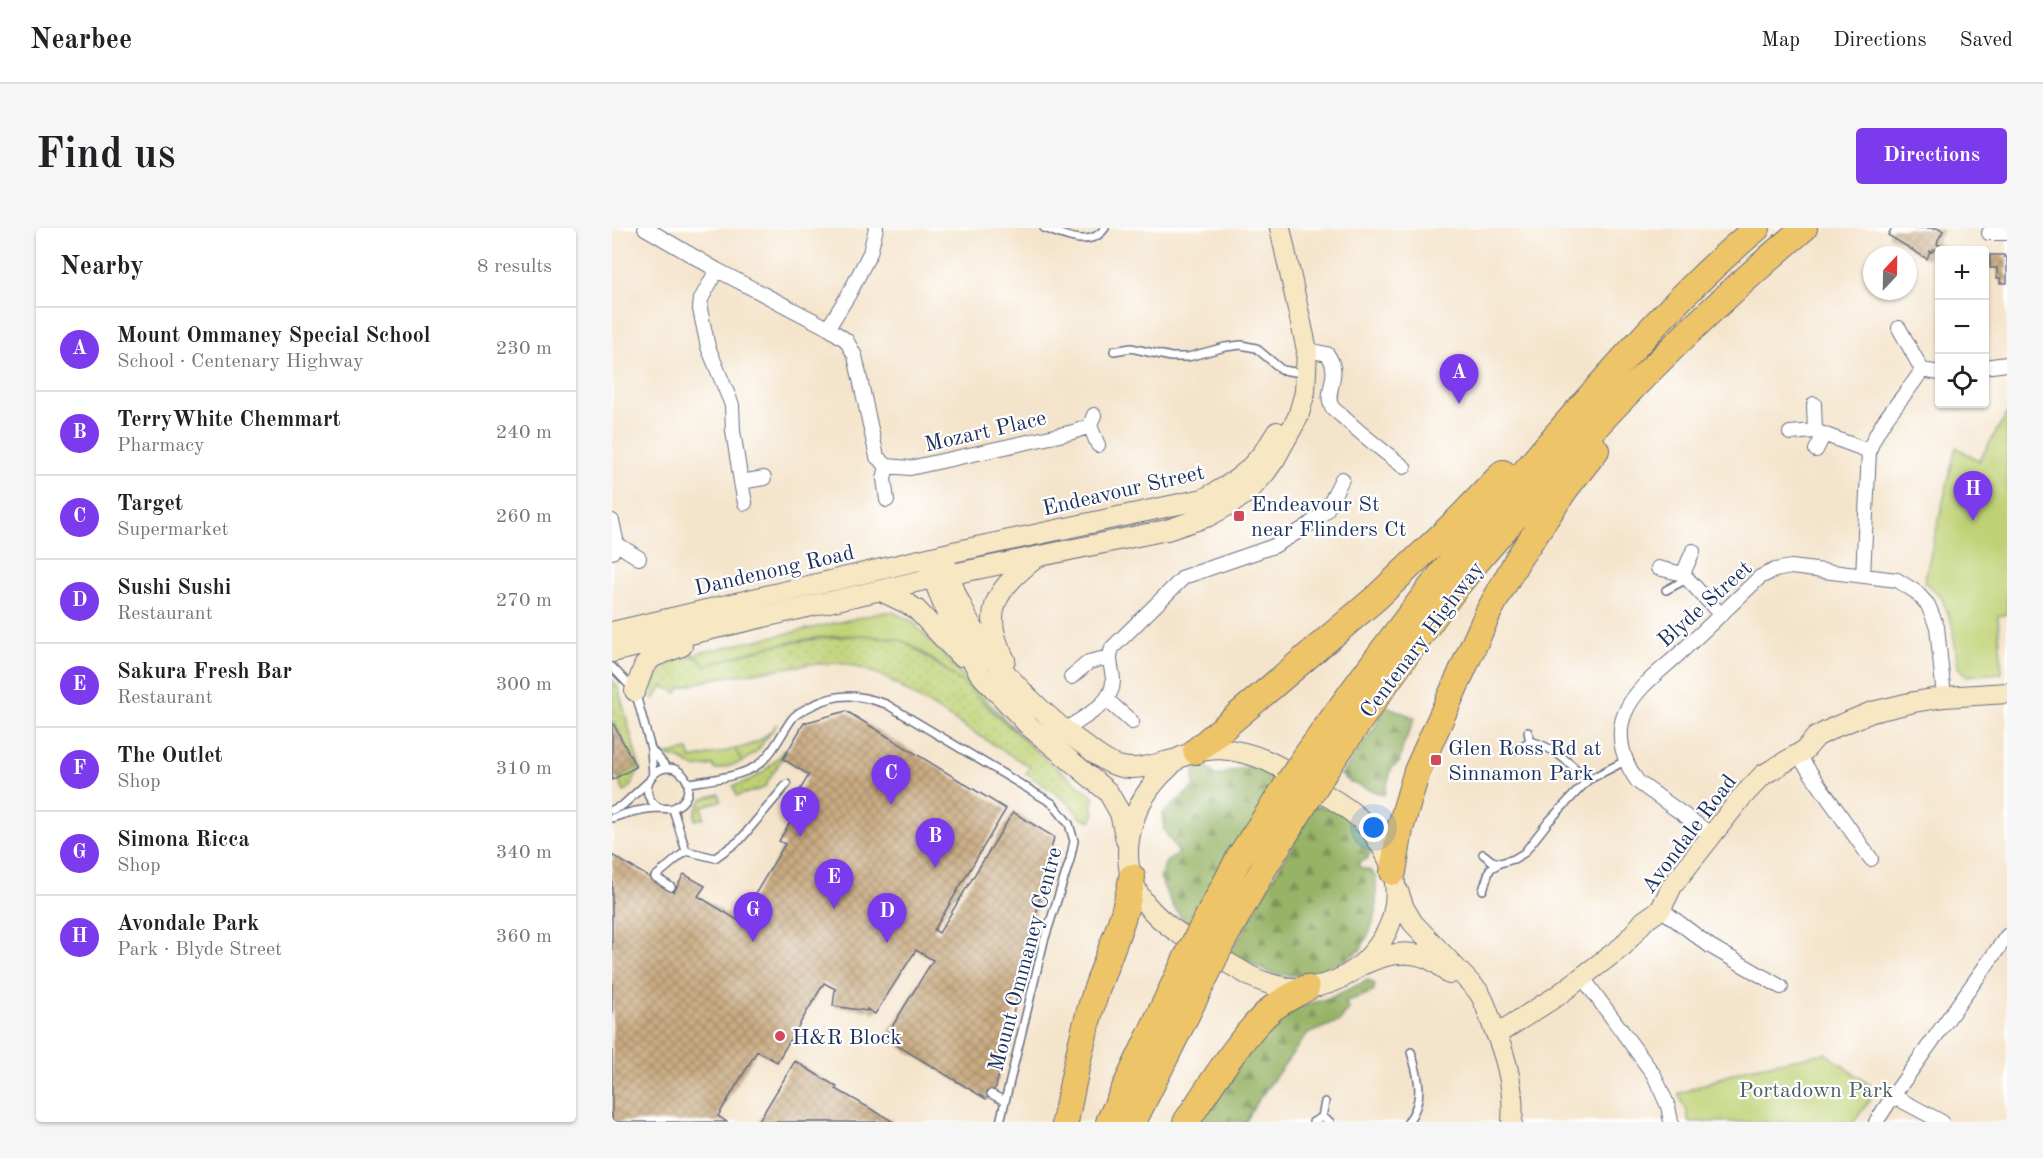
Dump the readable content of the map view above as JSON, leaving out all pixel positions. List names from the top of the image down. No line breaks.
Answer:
{"streets":{"highway":["Centenary Highway"],"main road":["Endeavour Street","Dandenong Road","Avondale Road"],"street":["Mozart Place","Blyde Street"],"lane":["Mount Ommaney Centre"]},"crossings":[["Endeavour Street","Dandenong Road"],["Blyde Street","Avondale Road"]],"parks":["Portadown Park"],"places":{"transit":["Endeavour St near Flinders Ct","Glen Ross Rd at Sinnamon Park"],"other":["H&R Block"]},"north":"top","page":{"header":"Nearbee","nav":["Map","Directions","Saved"],"buttons":"Directions","title":"Find us","heading":["Nearby","8 results"],"map_buttons":["+","−"],"list":[{"mark":"A","name":"Mount Ommaney Special School","note":"School · Centenary Highway","value":"230 m"},{"mark":"B","name":"TerryWhite Chemmart","note":"Pharmacy","value":"240 m"},{"mark":"C","name":"Target","note":"Supermarket","value":"260 m"},{"mark":"D","name":"Sushi Sushi","note":"Restaurant","value":"270 m"},{"mark":"E","name":"Sakura Fresh Bar","note":"Restaurant","value":"300 m"},{"mark":"F","name":"The Outlet","note":"Shop","value":"310 m"},{"mark":"G","name":"Simona Ricca","note":"Shop","value":"340 m"},{"mark":"H","name":"Avondale Park","note":"Park · Blyde Street","value":"360 m"}],"pins":["A","H","C","F","B","E","G","D"]}}
